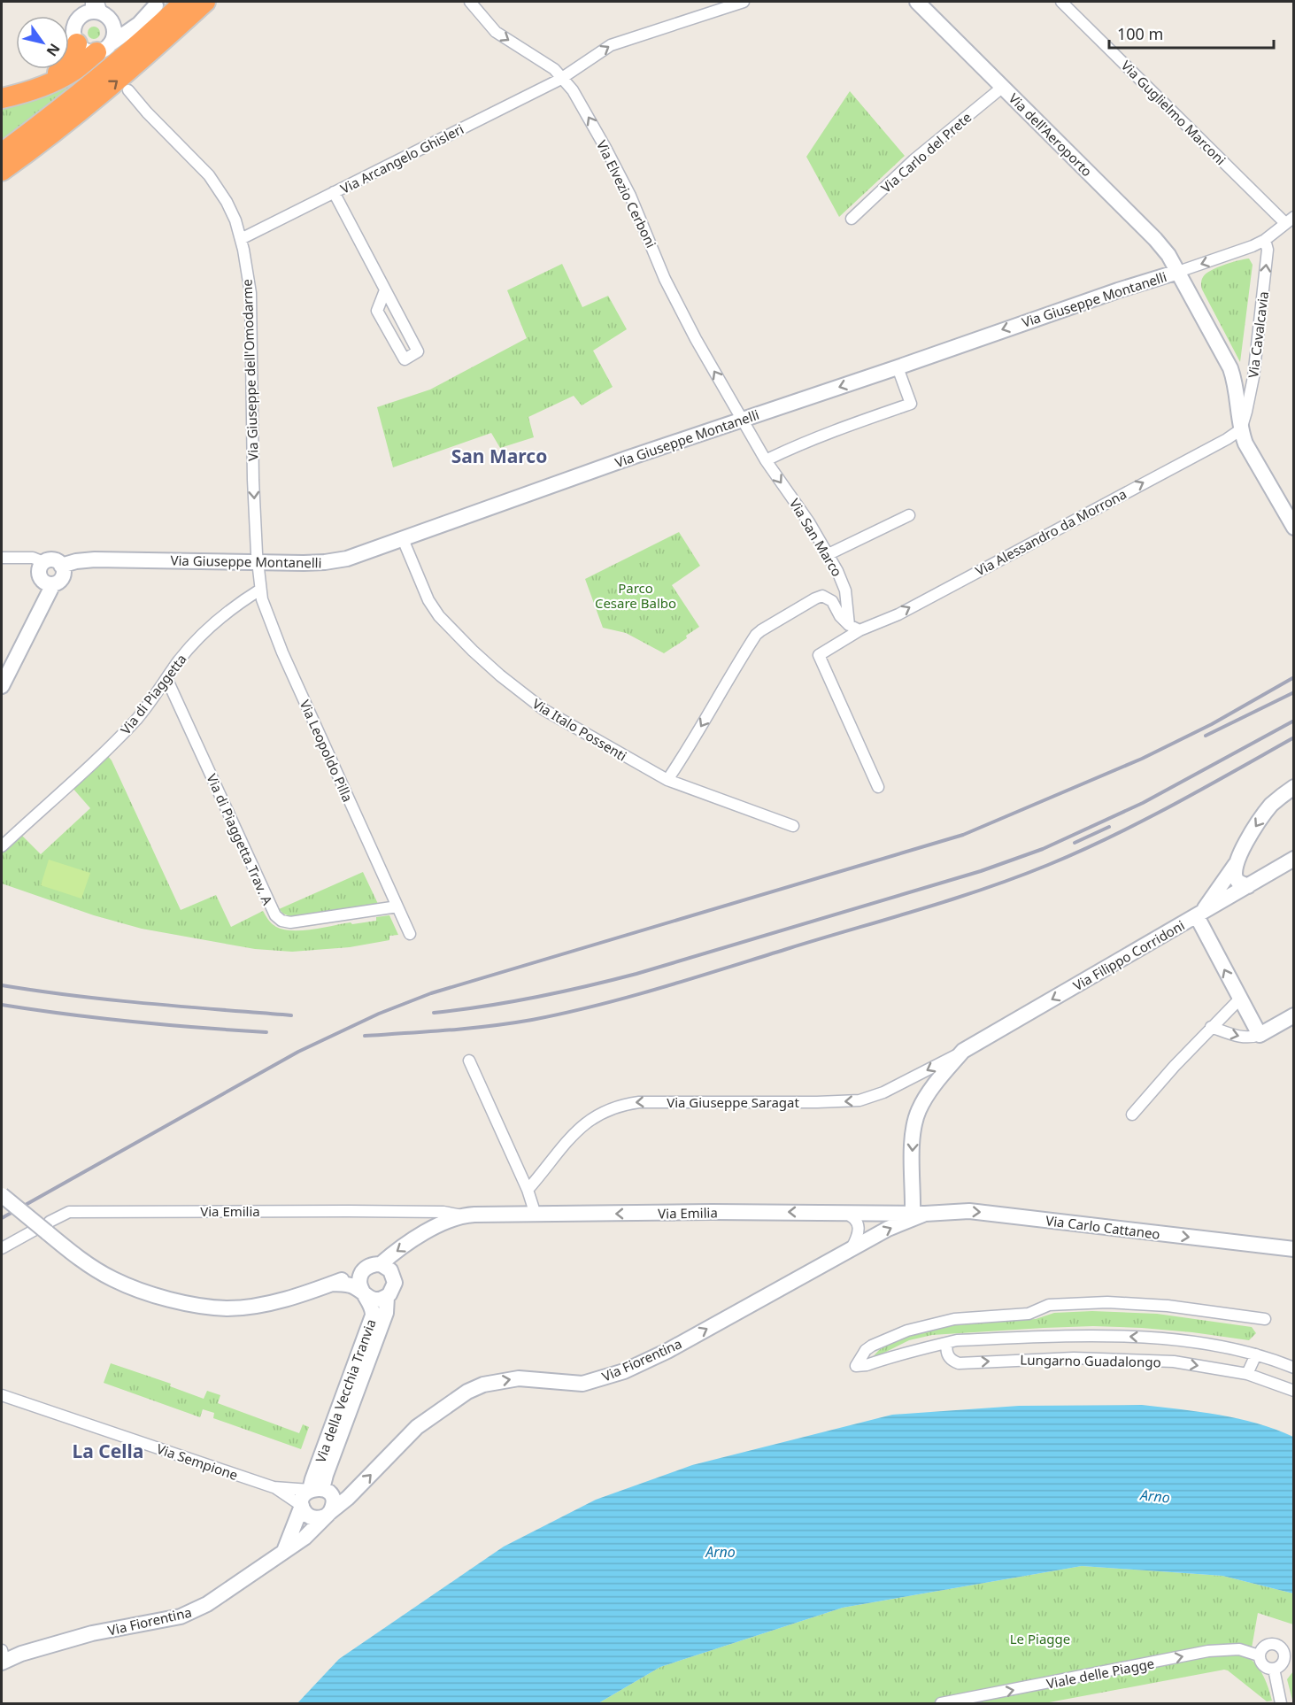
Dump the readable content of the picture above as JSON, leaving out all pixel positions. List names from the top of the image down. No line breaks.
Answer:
{"streets":{"street":["Via Guglielmo Marconi","Via dell'Aeroporto","Via Carlo del Prete","Via Arcangelo Ghisleri","Via Elvezio Cerboni","Via Giuseppe Montanelli","Via Cavalcavia","Via Giuseppe dell'Omodarme","Via Alessandro da Morrona","Via San Marco","Via di Piaggetta","Via Italo Possenti","Via Leopoldo Pilla","Via di Piaggetta Trav. A","Via Filippo Corridoni","Via Giuseppe Saragat","Via Emilia","Via Carlo Cattaneo","Via Fiorentina","Lungarno Guadalongo","Via della Vecchia Tranvia","Via Sempione","Viale delle Piagge"]},"crossings":[["Via Guglielmo Marconi","Via Giuseppe Montanelli"],["Via dell'Aeroporto","Via Carlo del Prete"],["Via dell'Aeroporto","Via Giuseppe Montanelli"],["Via dell'Aeroporto","Via Cavalcavia"],["Via dell'Aeroporto","Via Alessandro da Morrona"],["Via Arcangelo Ghisleri","Via Elvezio Cerboni"],["Via Arcangelo Ghisleri","Via Giuseppe dell'Omodarme"],["Via Elvezio Cerboni","Via Giuseppe Montanelli"],["Via Elvezio Cerboni","Via San Marco"],["Via Giuseppe Montanelli","Via Cavalcavia"],["Via Giuseppe Montanelli","Via Giuseppe dell'Omodarme"],["Via Giuseppe Montanelli","Via San Marco"],["Via Giuseppe Montanelli","Via Italo Possenti"],["Via Giuseppe Montanelli","Via Leopoldo Pilla"],["Via Cavalcavia","Via Alessandro da Morrona"],["Via Giuseppe dell'Omodarme","Via Leopoldo Pilla"],["Via di Piaggetta","Via Leopoldo Pilla"],["Via di Piaggetta","Via di Piaggetta Trav. A"],["Via Leopoldo Pilla","Via di Piaggetta Trav. A"],["Via Filippo Corridoni","Via Giuseppe Saragat"],["Via Emilia","Via Carlo Cattaneo"],["Via Emilia","Via Fiorentina"],["Via Emilia","Via della Vecchia Tranvia"],["Via Carlo Cattaneo","Via Fiorentina"],["Via Fiorentina","Via della Vecchia Tranvia"],["Via Fiorentina","Via Sempione"],["Via della Vecchia Tranvia","Via Sempione"]],"one_way":["Via Arcangelo Ghisleri","Via Giuseppe Montanelli","Via Cavalcavia","Via Giuseppe dell'Omodarme","Via Alessandro da Morrona","Via San Marco","Via Giuseppe Saragat","Via Carlo Cattaneo","Via Fiorentina","Viale delle Piagge"],"districts":["San Marco","La Cella"],"water":["Arno"],"parks":["Parco Cesare Balbo","Le Piagge"],"scale_bar":"100 m","north":"bottom right"}
